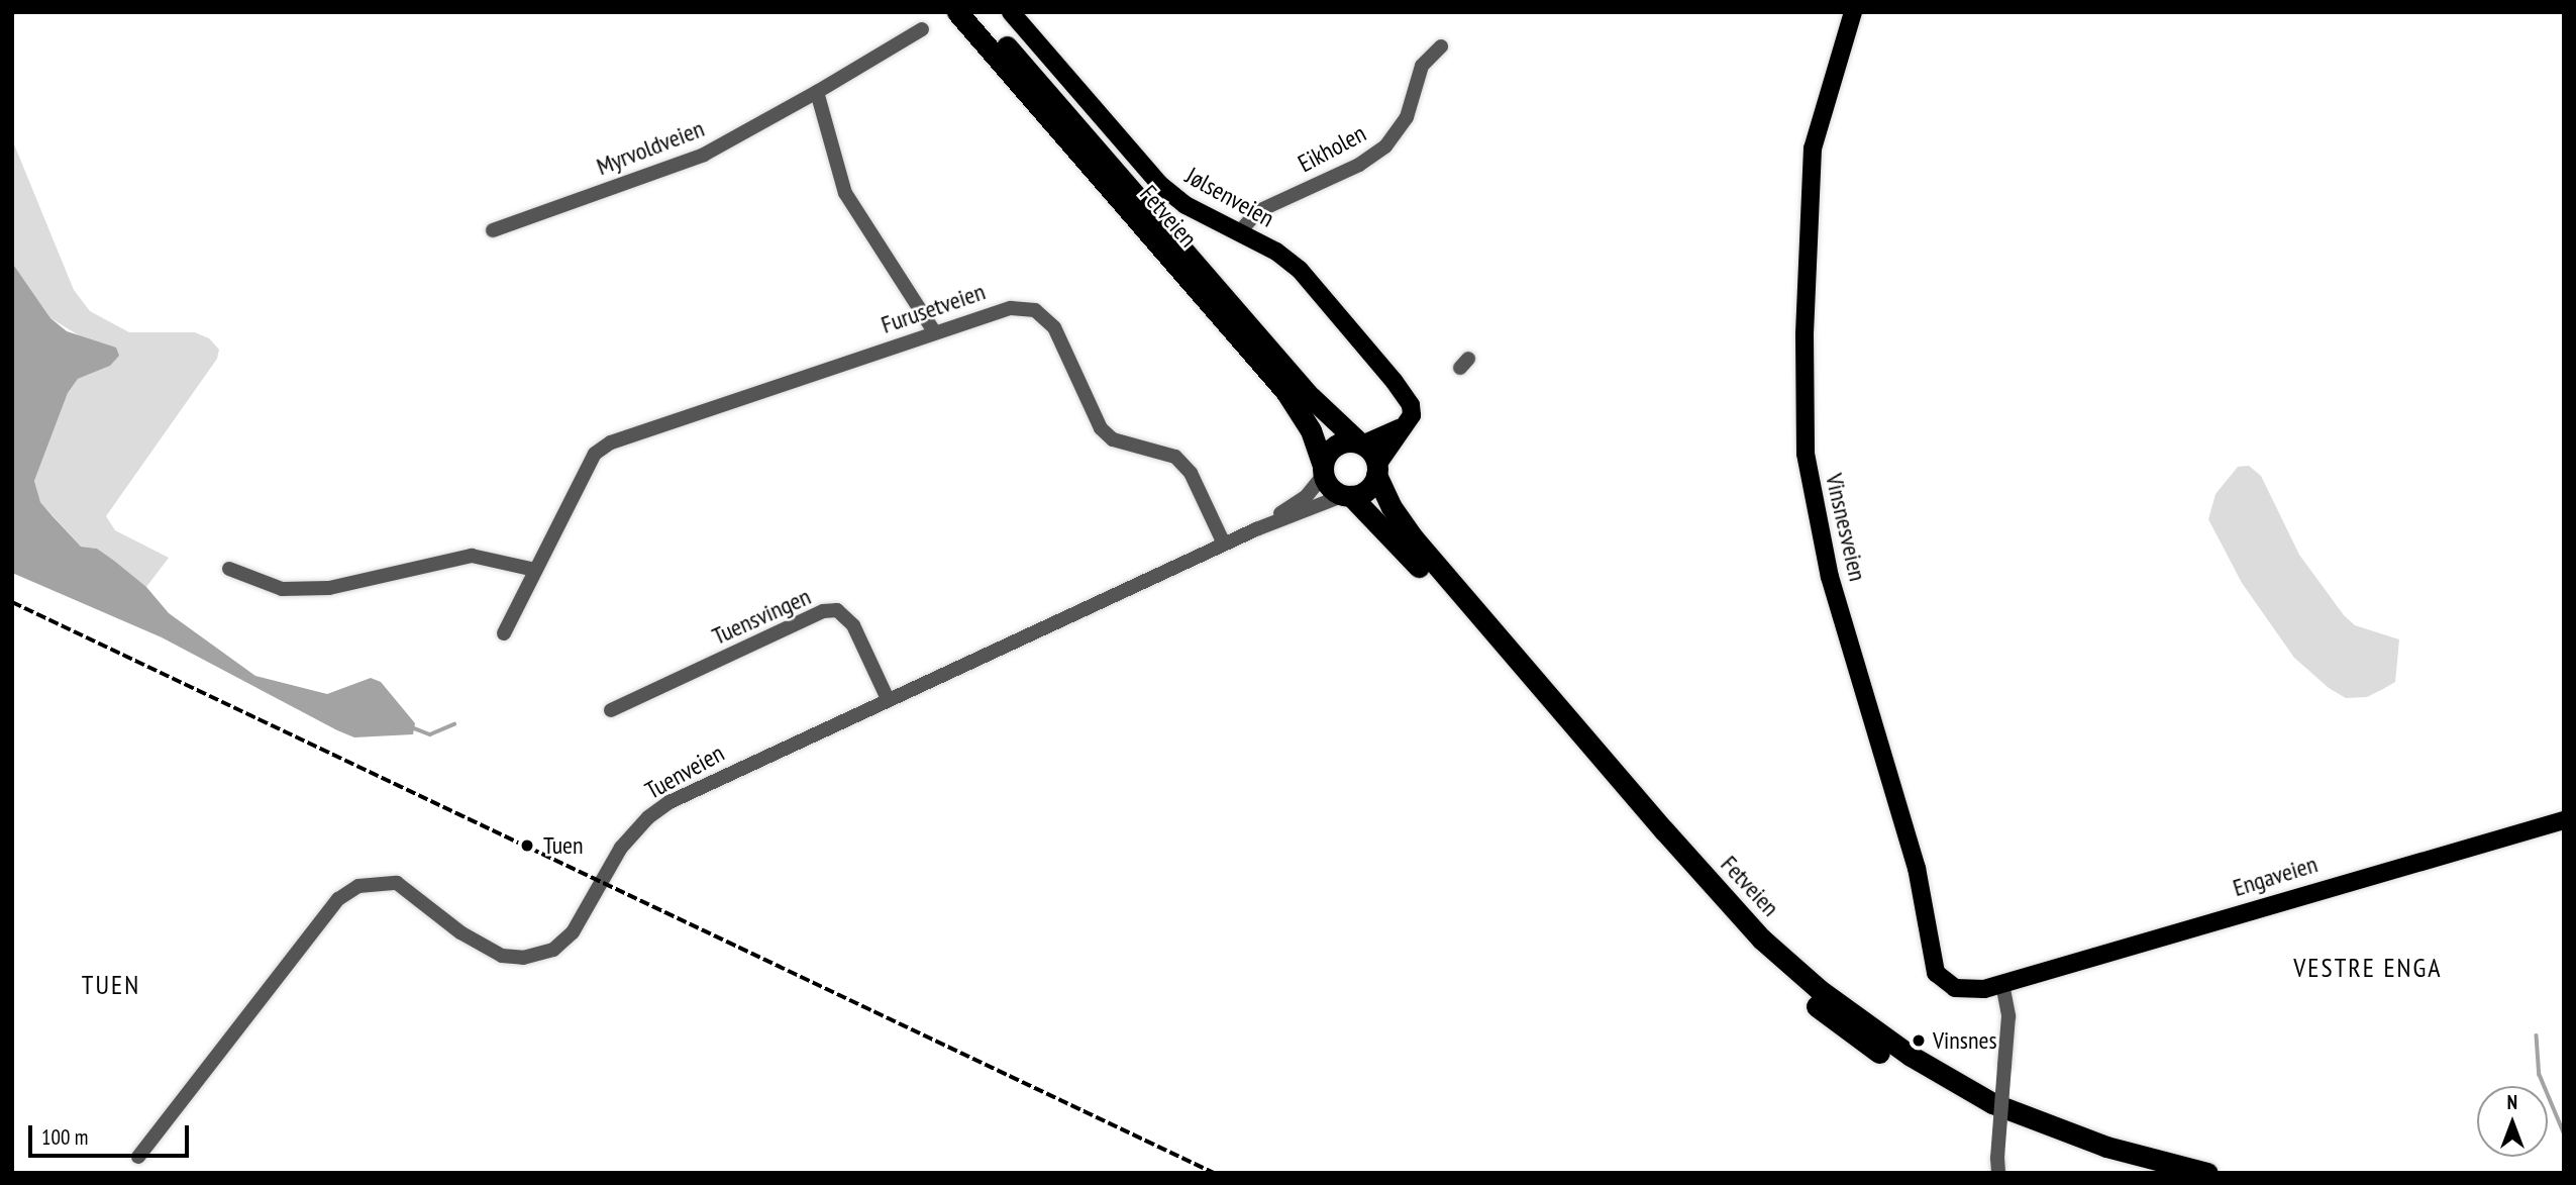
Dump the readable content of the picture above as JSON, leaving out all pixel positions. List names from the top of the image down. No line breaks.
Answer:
{"streets":{"highway":["Fetveien"],"main road":["Jølsenveien","Vinsnesveien","Engaveien"],"street":["Myrvoldveien","Eikholen","Furusetveien","Tuensvingen","Tuenveien"]},"crossings":[["Eikholen","Jølsenveien"],["Fetveien","Tuenveien"],["Furusetveien","Tuenveien"],["Vinsnesveien","Engaveien"],["Tuensvingen","Tuenveien"]],"districts":["VESTRE ENGA","TUEN"],"places":["Tuen","Vinsnes"],"scale_bar":"100 m","north":"top"}
